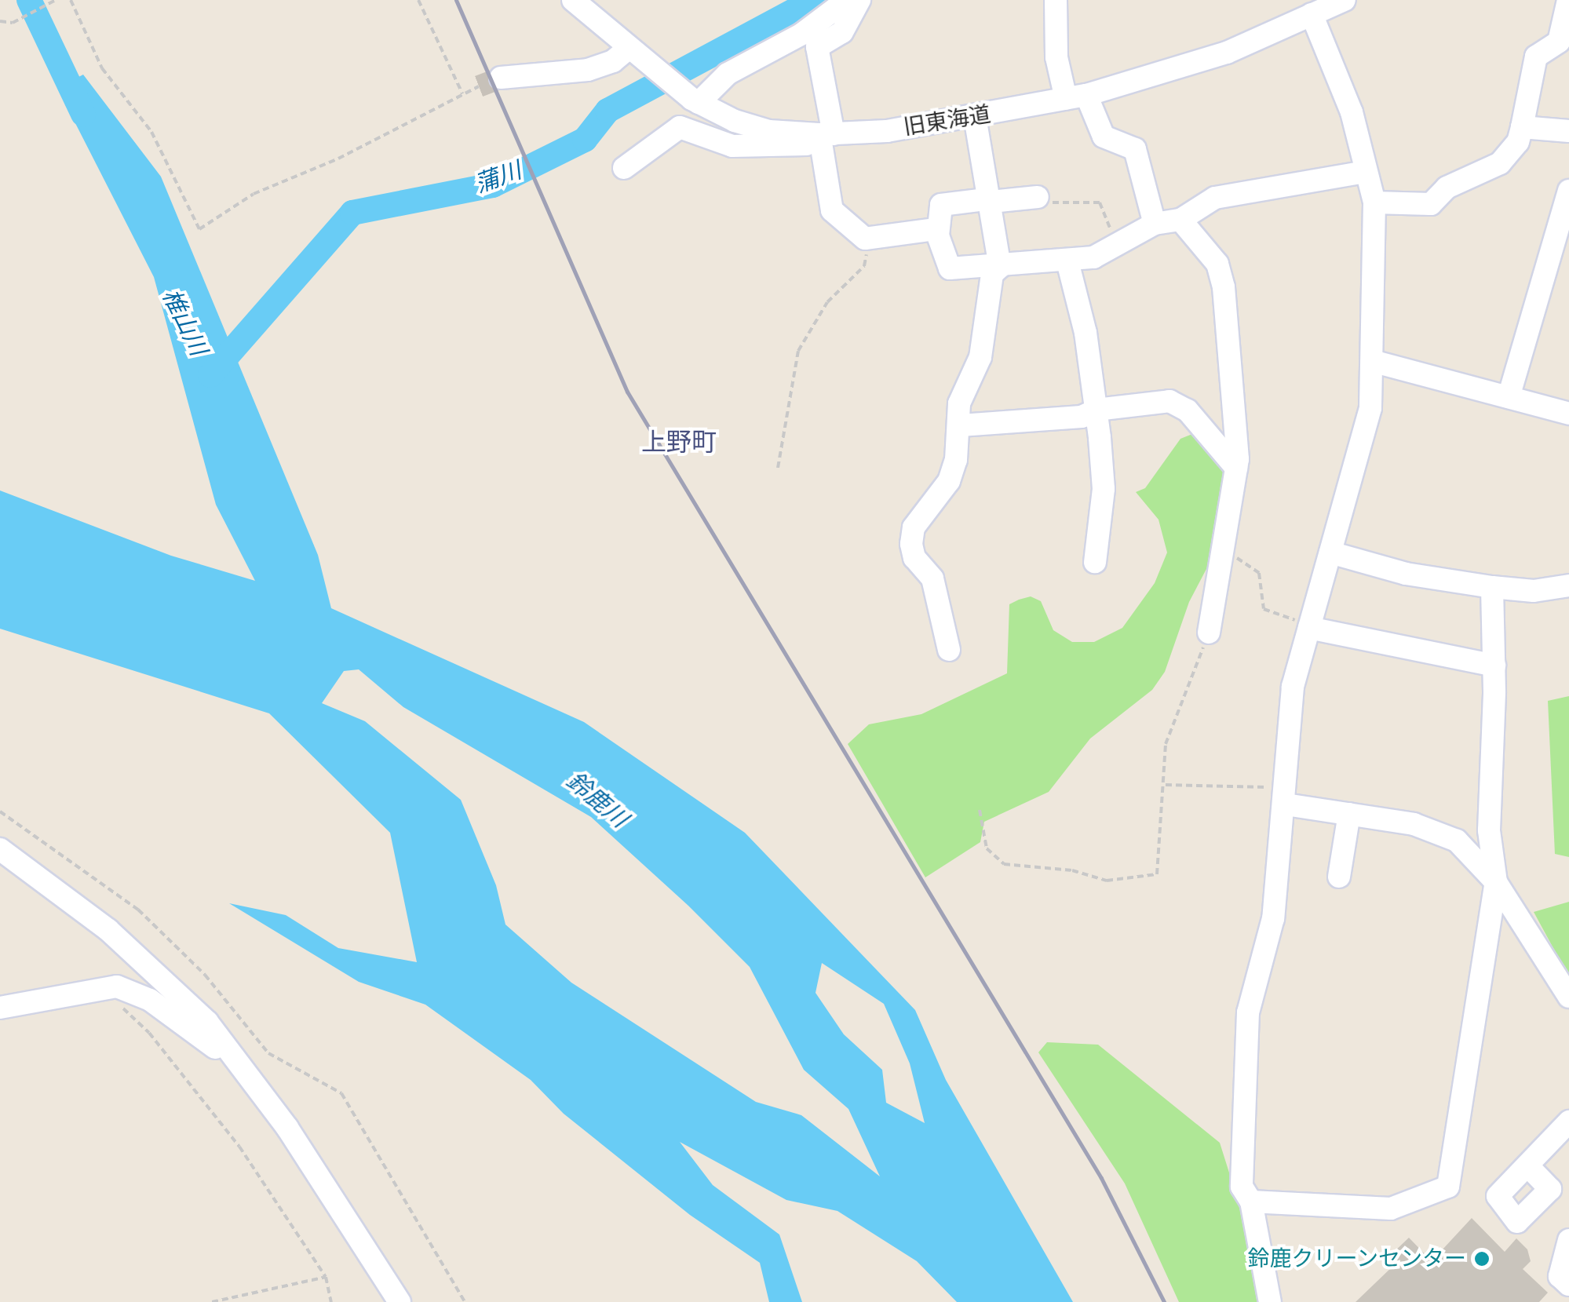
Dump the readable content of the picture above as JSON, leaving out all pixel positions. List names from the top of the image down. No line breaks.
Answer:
{"streets":{"street":["旧東海道"]},"districts":["上野町"],"water":["蒲川","椎山川","鈴鹿川"],"places":["鈴鹿クリーンセンター"]}
